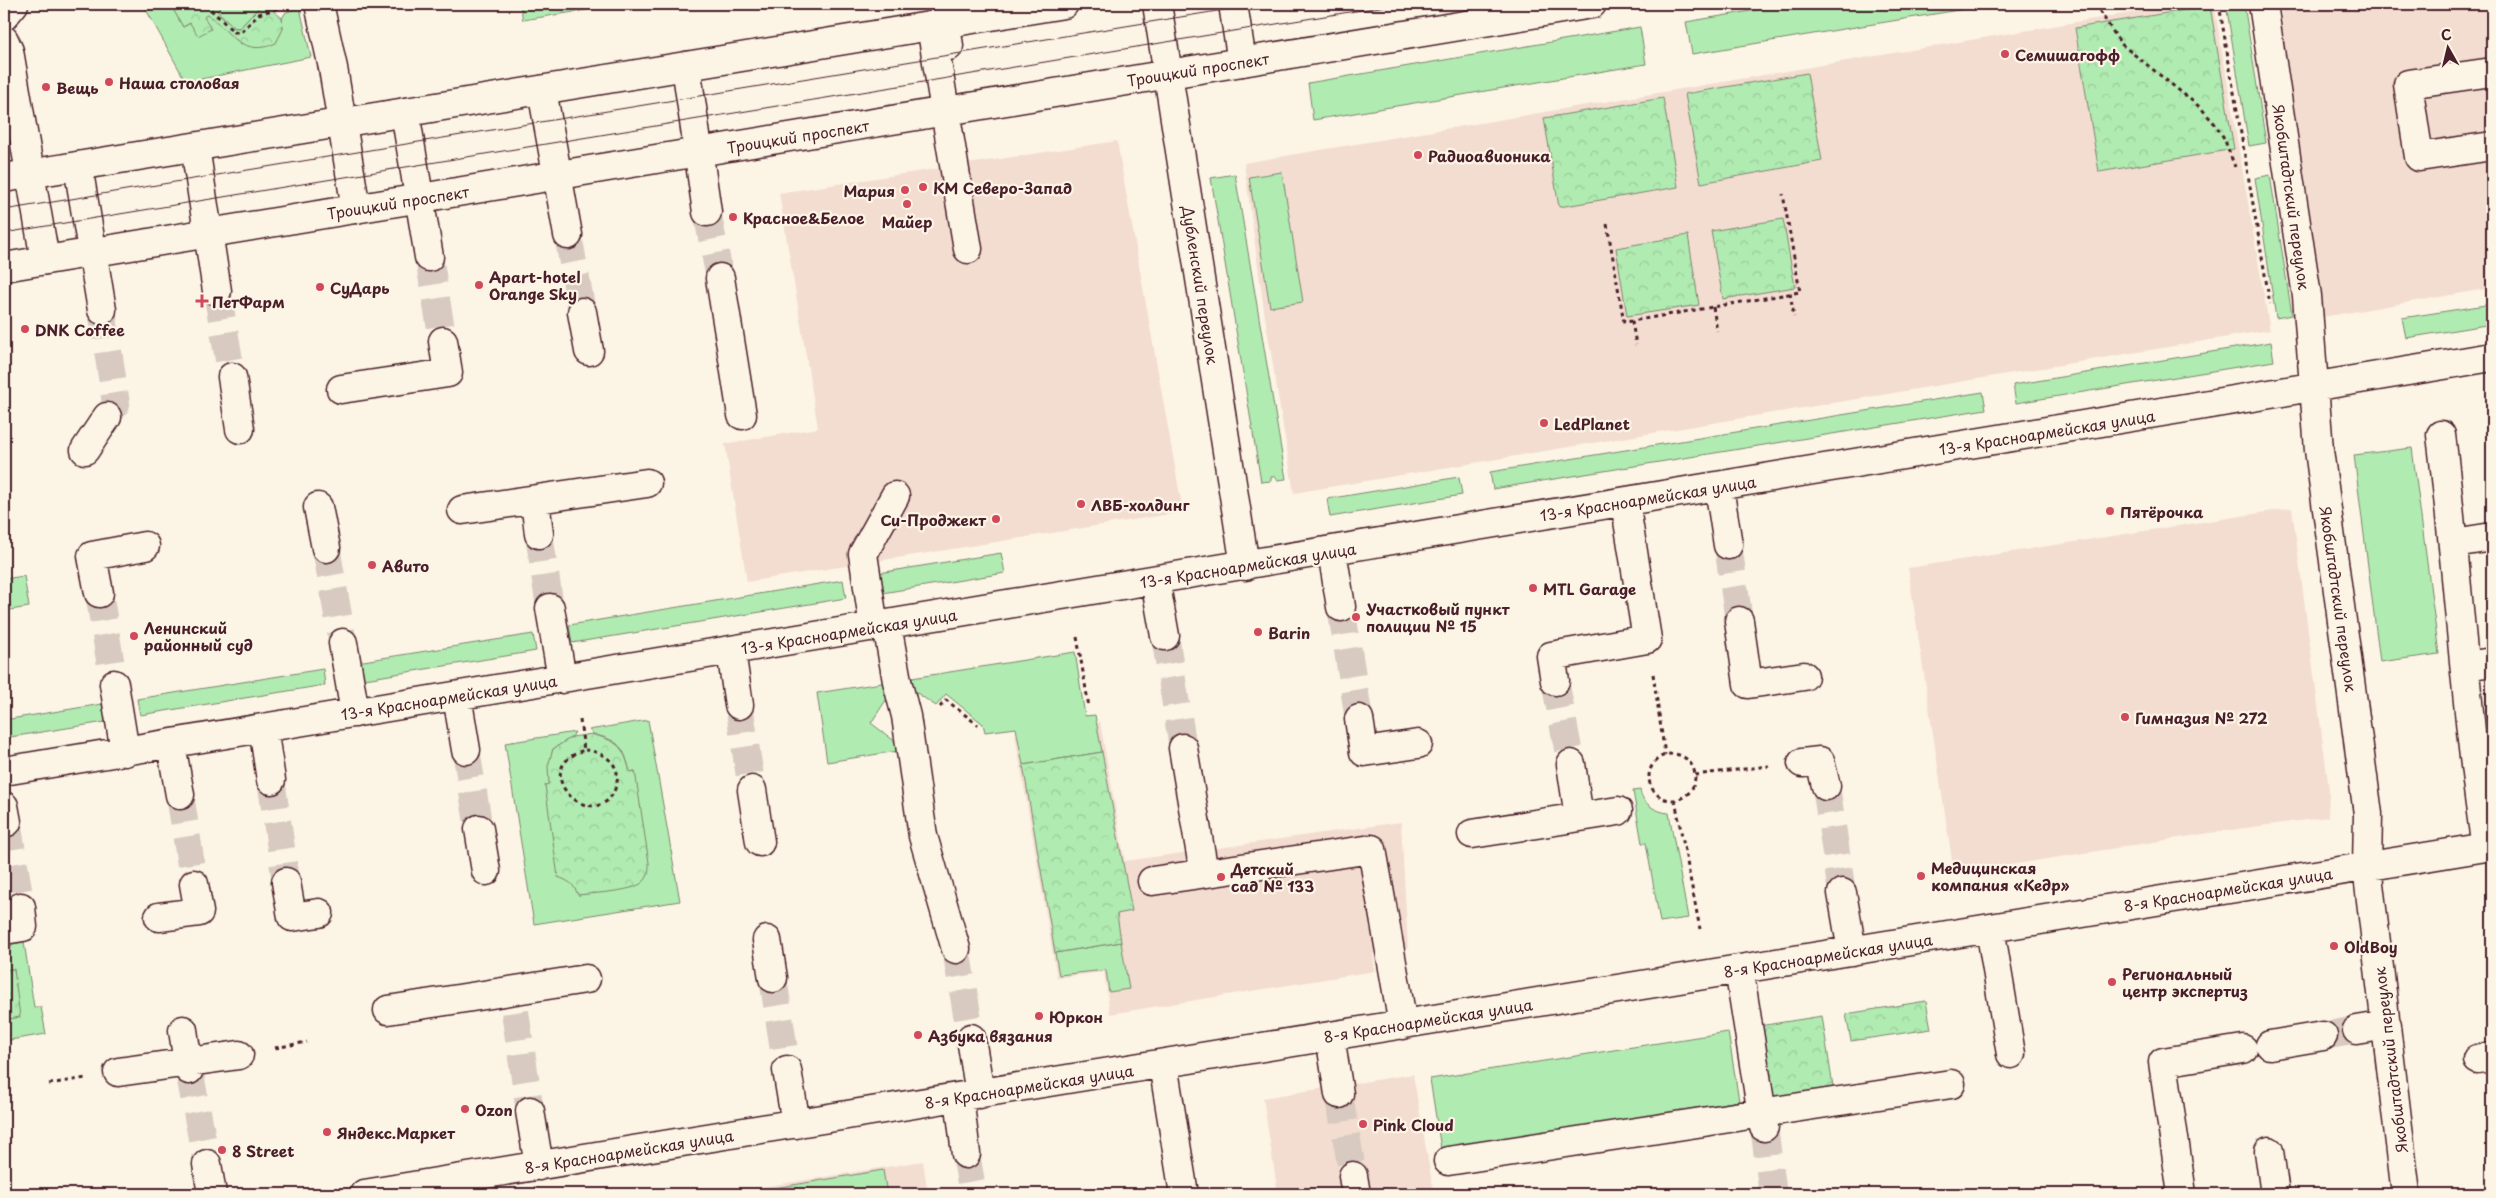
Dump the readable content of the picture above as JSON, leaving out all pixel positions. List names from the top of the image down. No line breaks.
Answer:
{"streets":{"street":["Троицкий проспект","Якобштадтский переулок","Дубленский переулок","13-я Красноармейская улица","8-я Красноармейская улица"]},"crossings":[["Троицкий проспект","Дубленский переулок"],["Якобштадтский переулок","13-я Красноармейская улица"],["Якобштадтский переулок","8-я Красноармейская улица"],["Дубленский переулок","13-я Красноармейская улица"]],"places":{"other":["Семишагофф","Наша столовая","Вещь","Радиоавионика","КМ Северо-Запад","Мария","Майер","Красное&Белое","Apart-hotel Orange Sky","СуДарь","DNK Coffee","LedPlanet","ЛВБ-холдинг","Пятёрочка","Си-Проджект","Авито","MTL Garage","Участковый пункт полиции № 15","Barin","Ленинский районный суд","Гимназия № 272","Медицинская компания «Кедр»","Детский сад № 133","OldBoy","Региональный центр экспертиз","Юркон","Азбука вязания","Ozon","Pink Cloud","Яндекс.Маркет","8 Street"],"health":["ПетФарм"]},"north":"top"}
